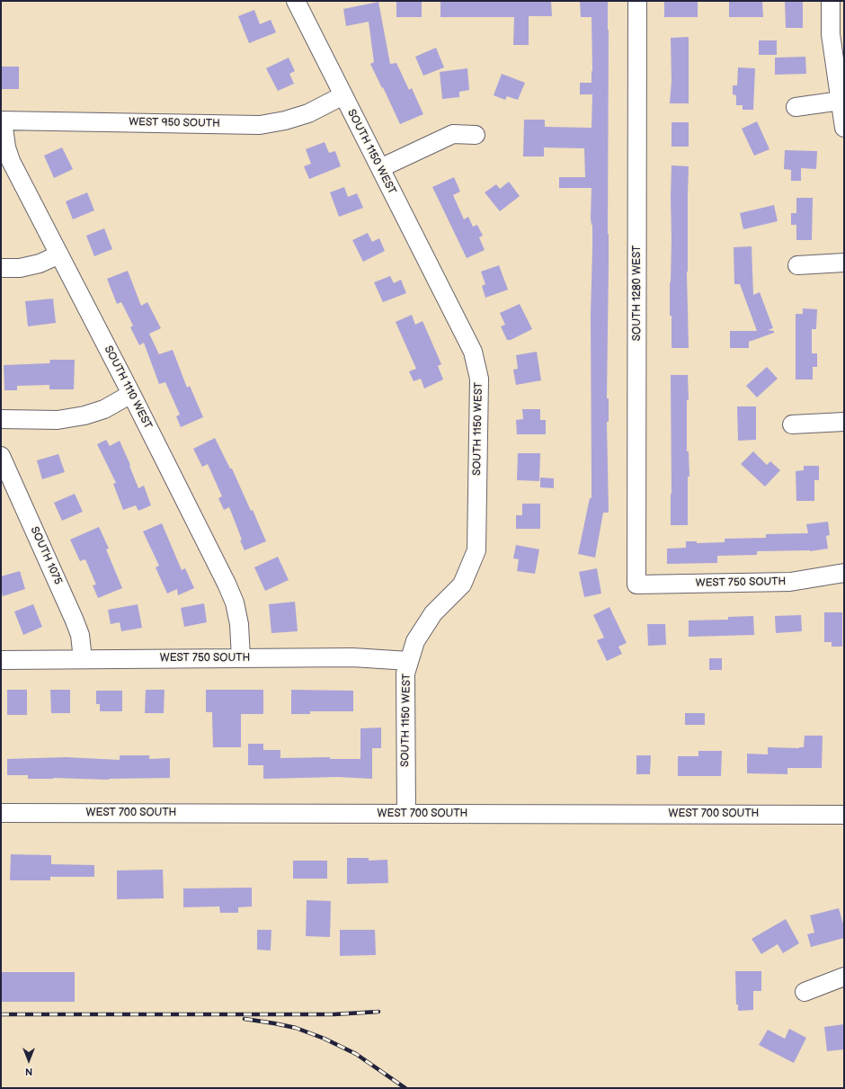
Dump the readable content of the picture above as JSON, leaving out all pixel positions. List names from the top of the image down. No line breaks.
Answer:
{"streets":{"street":["WEST 950 SOUTH","SOUTH 1150 WEST","SOUTH 1280 WEST","SOUTH 1110 WEST","SOUTH 1075","WEST 750 SOUTH","WEST 700 SOUTH"]},"crossings":[["WEST 950 SOUTH","SOUTH 1150 WEST"],["WEST 950 SOUTH","SOUTH 1110 WEST"],["SOUTH 1150 WEST","WEST 750 SOUTH"],["SOUTH 1150 WEST","WEST 700 SOUTH"],["SOUTH 1280 WEST","WEST 750 SOUTH"],["SOUTH 1110 WEST","WEST 750 SOUTH"],["SOUTH 1075","WEST 750 SOUTH"]],"north":"bottom"}
